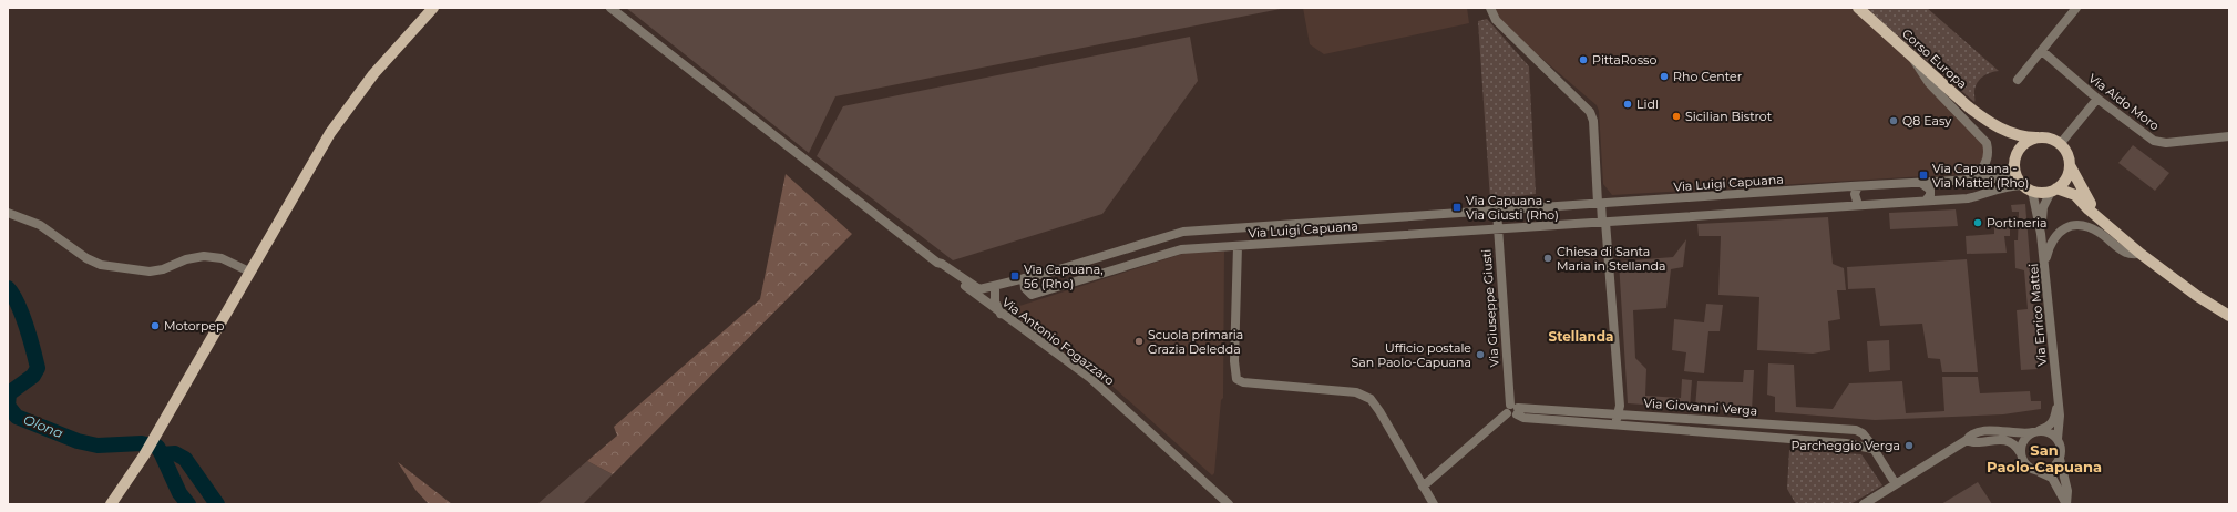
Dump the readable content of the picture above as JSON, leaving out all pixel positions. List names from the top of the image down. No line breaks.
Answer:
{"streets":{"main road":["Corso Europa"],"street":["Via Aldo Moro","Via Luigi Capuana","Via Giuseppe Giusti","Via Enrico Mattei","Via Antonio Fogazzaro","Via Giovanni Verga"]},"crossings":[["Corso Europa","Via Luigi Capuana"],["Corso Europa","Via Enrico Mattei"],["Via Luigi Capuana","Via Giuseppe Giusti"],["Via Luigi Capuana","Via Enrico Mattei"],["Via Luigi Capuana","Via Antonio Fogazzaro"],["Via Giuseppe Giusti","Via Giovanni Verga"]],"districts":["Stellanda","San Paolo-Capuana"],"water":["Olona"],"places":{"other":["PittaRosso","Rho Center","Lidl","Sicilian Bistrot","Q8 Easy","Portineria","Chiesa di Santa Maria in Stellanda","Motorpep","Scuola primaria Grazia Deledda","Ufficio postale San Paolo-Capuana","Parcheggio Verga"],"transit":["Via Capuana - Via Mattei (Rho)","Via Capuana - Via Giusti (Rho)","Via Capuana, 56 (Rho)"]}}
